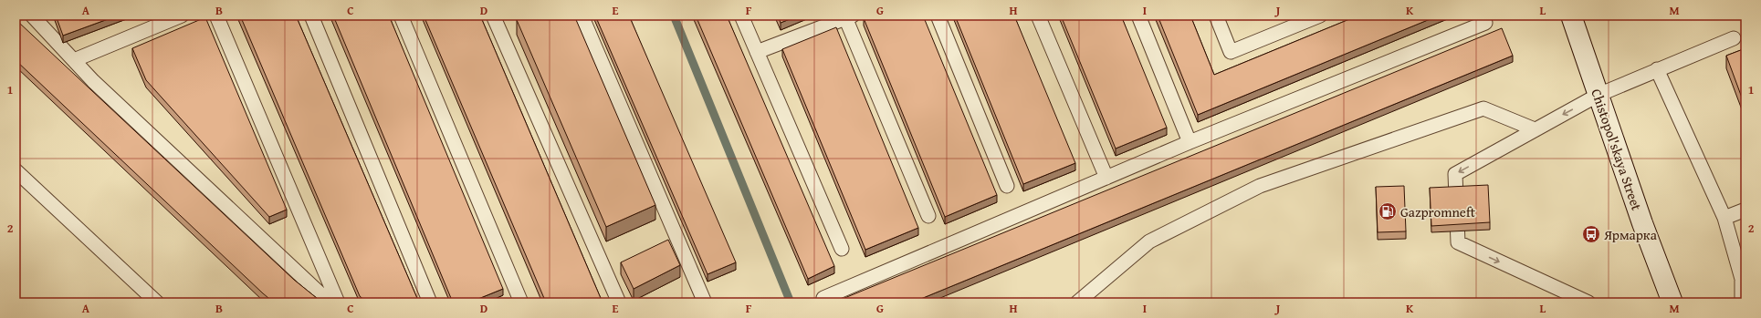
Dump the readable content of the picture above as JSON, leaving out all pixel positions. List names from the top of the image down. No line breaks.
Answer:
{"streets":{"main road":["Chistopol'skaya Street"]},"places":{"fuel station":["Gazpromneft"],"bus stop":["Ярмарка"]},"grid":{"columns":["A","B","C","D","E","F","G","H","I","J","K","L","M"],"rows":["1","2"]}}
